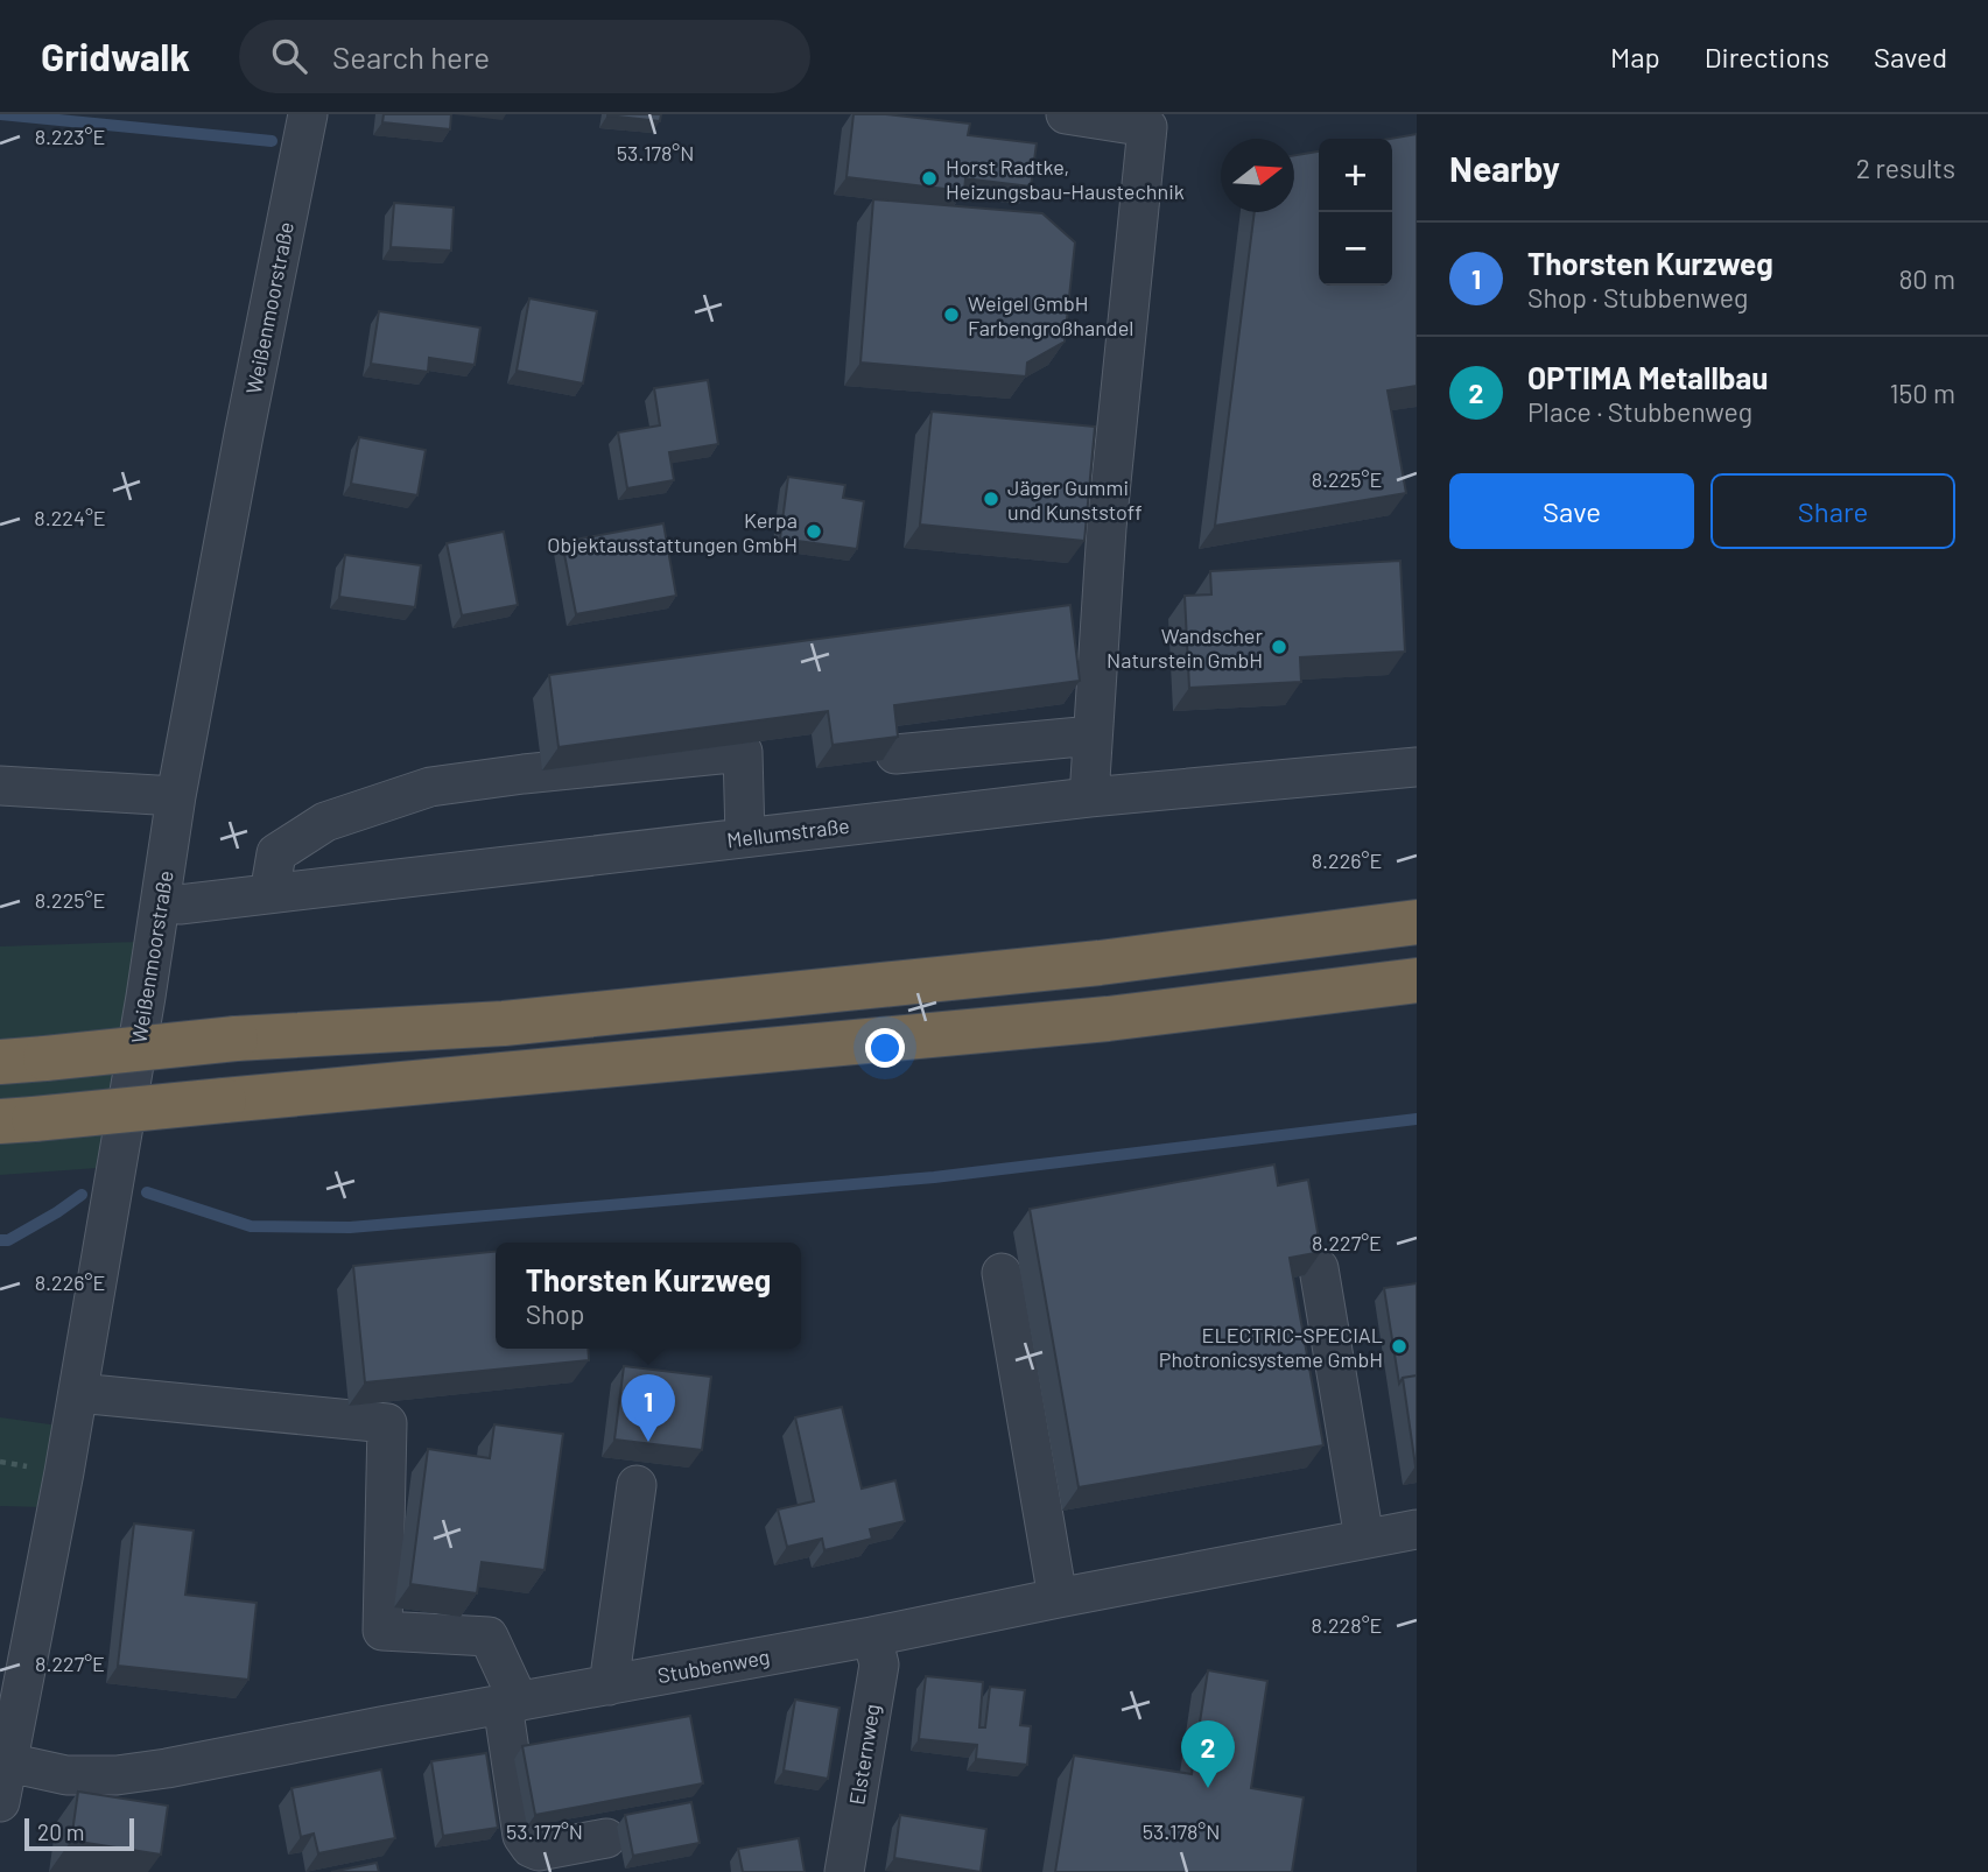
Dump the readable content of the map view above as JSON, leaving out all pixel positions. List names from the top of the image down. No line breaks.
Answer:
{"streets":{"street":["Weißenmoorstraße","Mellumstraße","Stubbenweg","Elsternweg"]},"crossings":[["Weißenmoorstraße","Mellumstraße"],["Weißenmoorstraße","Stubbenweg"],["Stubbenweg","Elsternweg"]],"places":["Horst Radtke, Heizungsbau-Haustechnik","Weigel GmbH Farbengroßhandel","Jäger Gummi und Kunststoff","Kerpa Objektausstattungen GmbH","Wandscher Naturstein GmbH","ELECTRIC-SPECIAL Photronicsysteme GmbH"],"scale_bar":"20 m","north":"right","page":{"header":"Gridwalk","search":"Search here","nav":["Map","Directions","Saved"],"heading":["Nearby","2 results"],"map_buttons":["+","−"],"list":[{"mark":"1","name":"Thorsten Kurzweg","note":"Shop · Stubbenweg","value":"80 m"},{"mark":"2","name":"OPTIMA Metallbau","note":"Place · Stubbenweg","value":"150 m"}],"buttons":["Save","Share"],"popup":["Thorsten Kurzweg","Shop"],"pins":["1","2"],"scale":"20 m"},"coordinates":["8.223°E","53.178°N","8.225°E","8.224°E","8.226°E","8.227°E","8.228°E","53.177°N"]}
